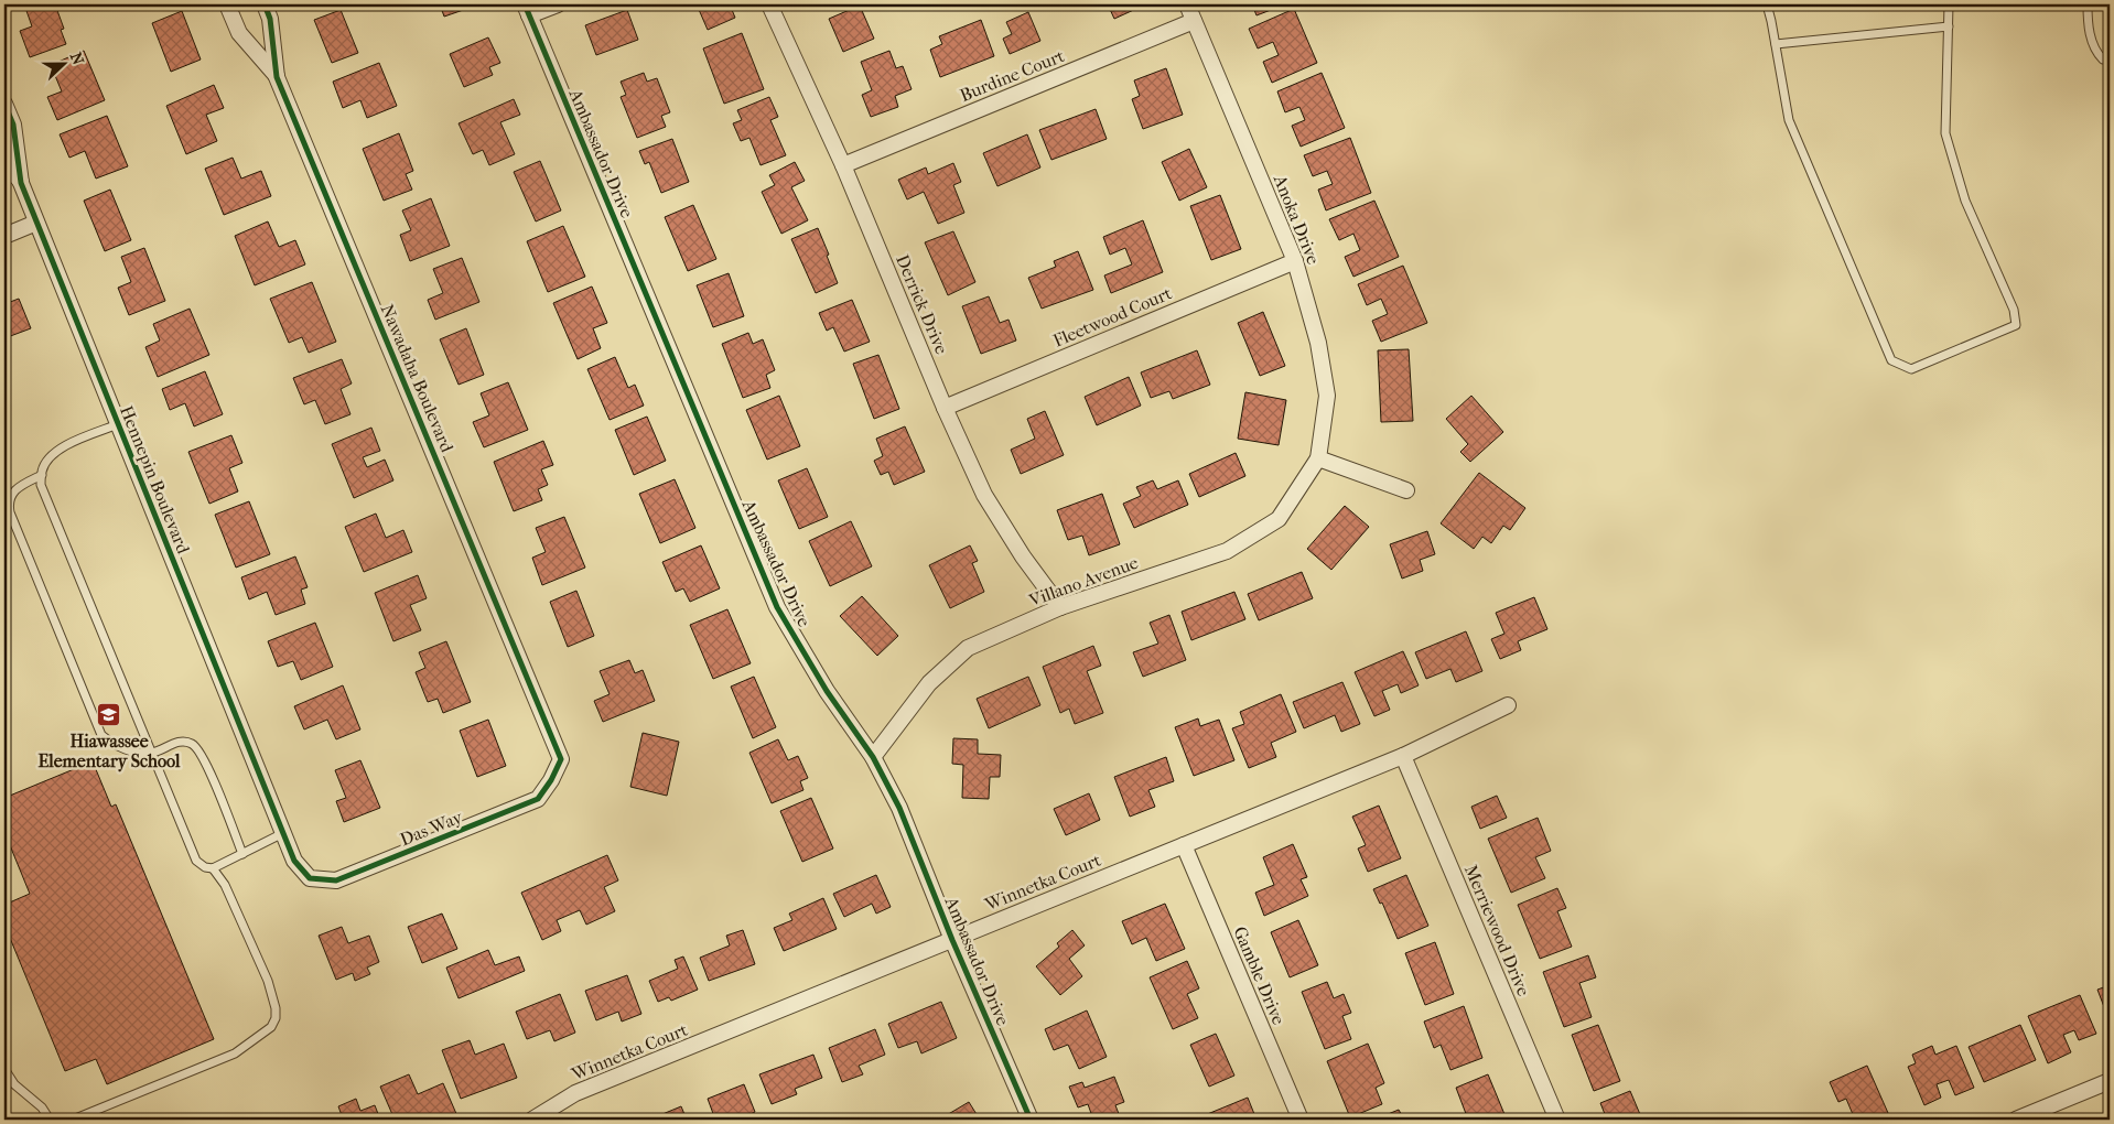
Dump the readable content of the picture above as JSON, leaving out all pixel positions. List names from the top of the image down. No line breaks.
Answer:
{"streets":{"street":["Burdine Court","Ambassador Drive","Anoka Drive","Derrick Drive","Fleetwood Court","Nawadaha Boulevard","Hennepin Boulevard","Villano Avenue","Das Way","Winnetka Court","Merriewood Drive","Gamble Drive"]},"crossings":[["Burdine Court","Anoka Drive"],["Burdine Court","Derrick Drive"],["Ambassador Drive","Villano Avenue"],["Ambassador Drive","Winnetka Court"],["Anoka Drive","Fleetwood Court"],["Anoka Drive","Villano Avenue"],["Derrick Drive","Fleetwood Court"],["Derrick Drive","Villano Avenue"],["Nawadaha Boulevard","Das Way"],["Hennepin Boulevard","Das Way"],["Winnetka Court","Merriewood Drive"],["Winnetka Court","Gamble Drive"]],"places":{"school or university":["Hiawassee Elementary School"]},"north":"right"}
